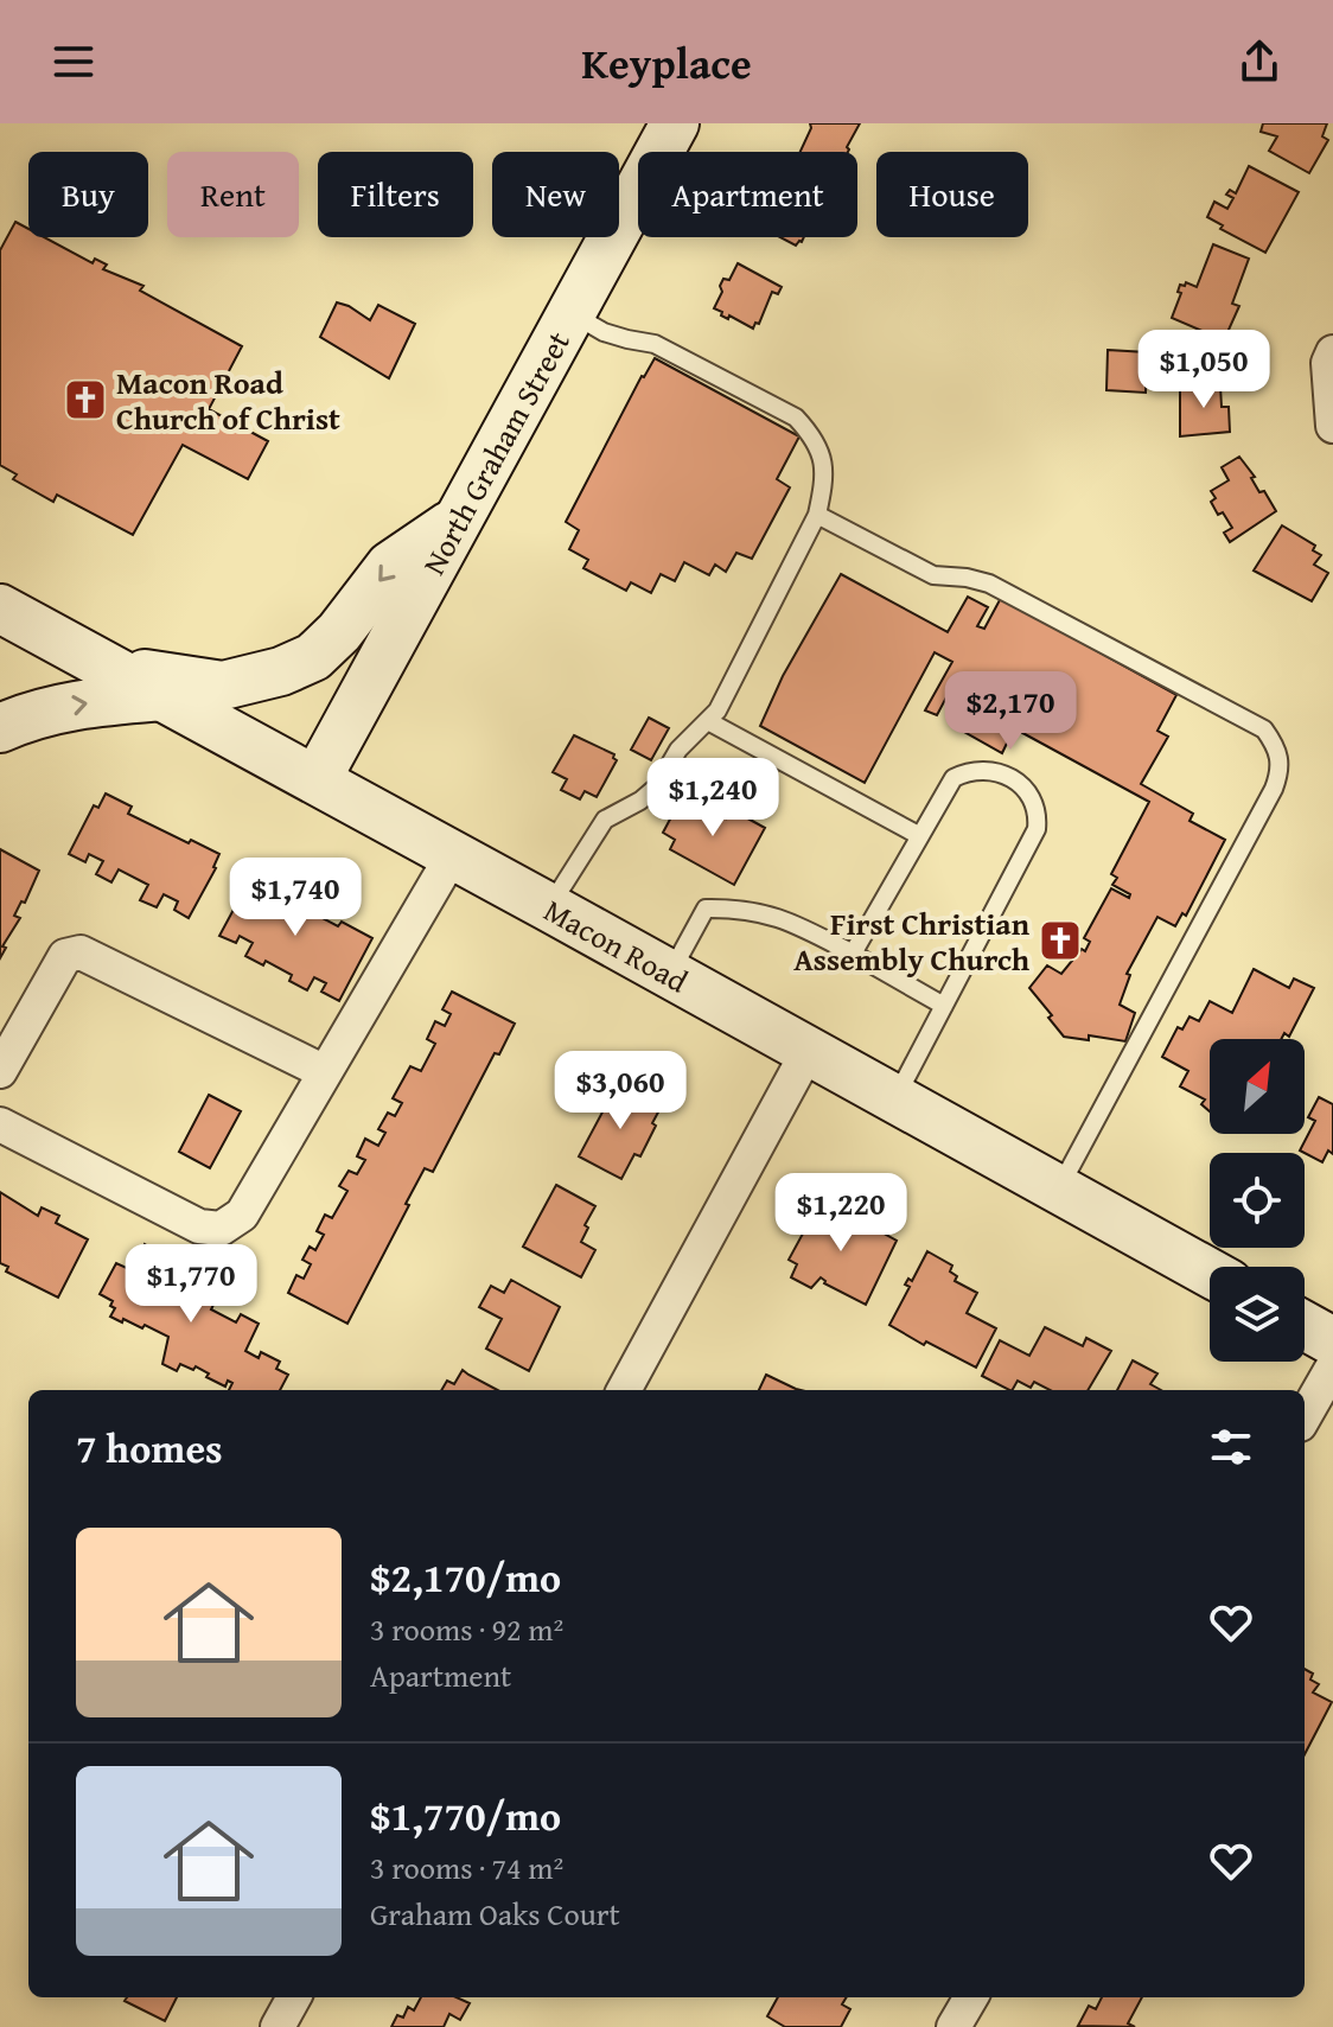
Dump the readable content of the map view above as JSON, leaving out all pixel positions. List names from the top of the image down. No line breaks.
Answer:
{"streets":{"main road":["North Graham Street","Macon Road"]},"crossings":[["North Graham Street","Macon Road"]],"places":{"church":["Macon Road Church of Christ","First Christian Assembly Church"]},"north":"top right","page":{"header":"Keyplace","chip":["Buy","Rent","Filters","New","Apartment","House"],"price":["$1,050","$2,170","$1,240","$1,740","$3,060","$1,220","$1,770"],"heading":"7 homes","list":[{"name":"$2,170/mo","note":"3 rooms · 92 m² · Apartment"},{"name":"$1,770/mo","note":"3 rooms · 74 m² · Graham Oaks Court"}]}}
